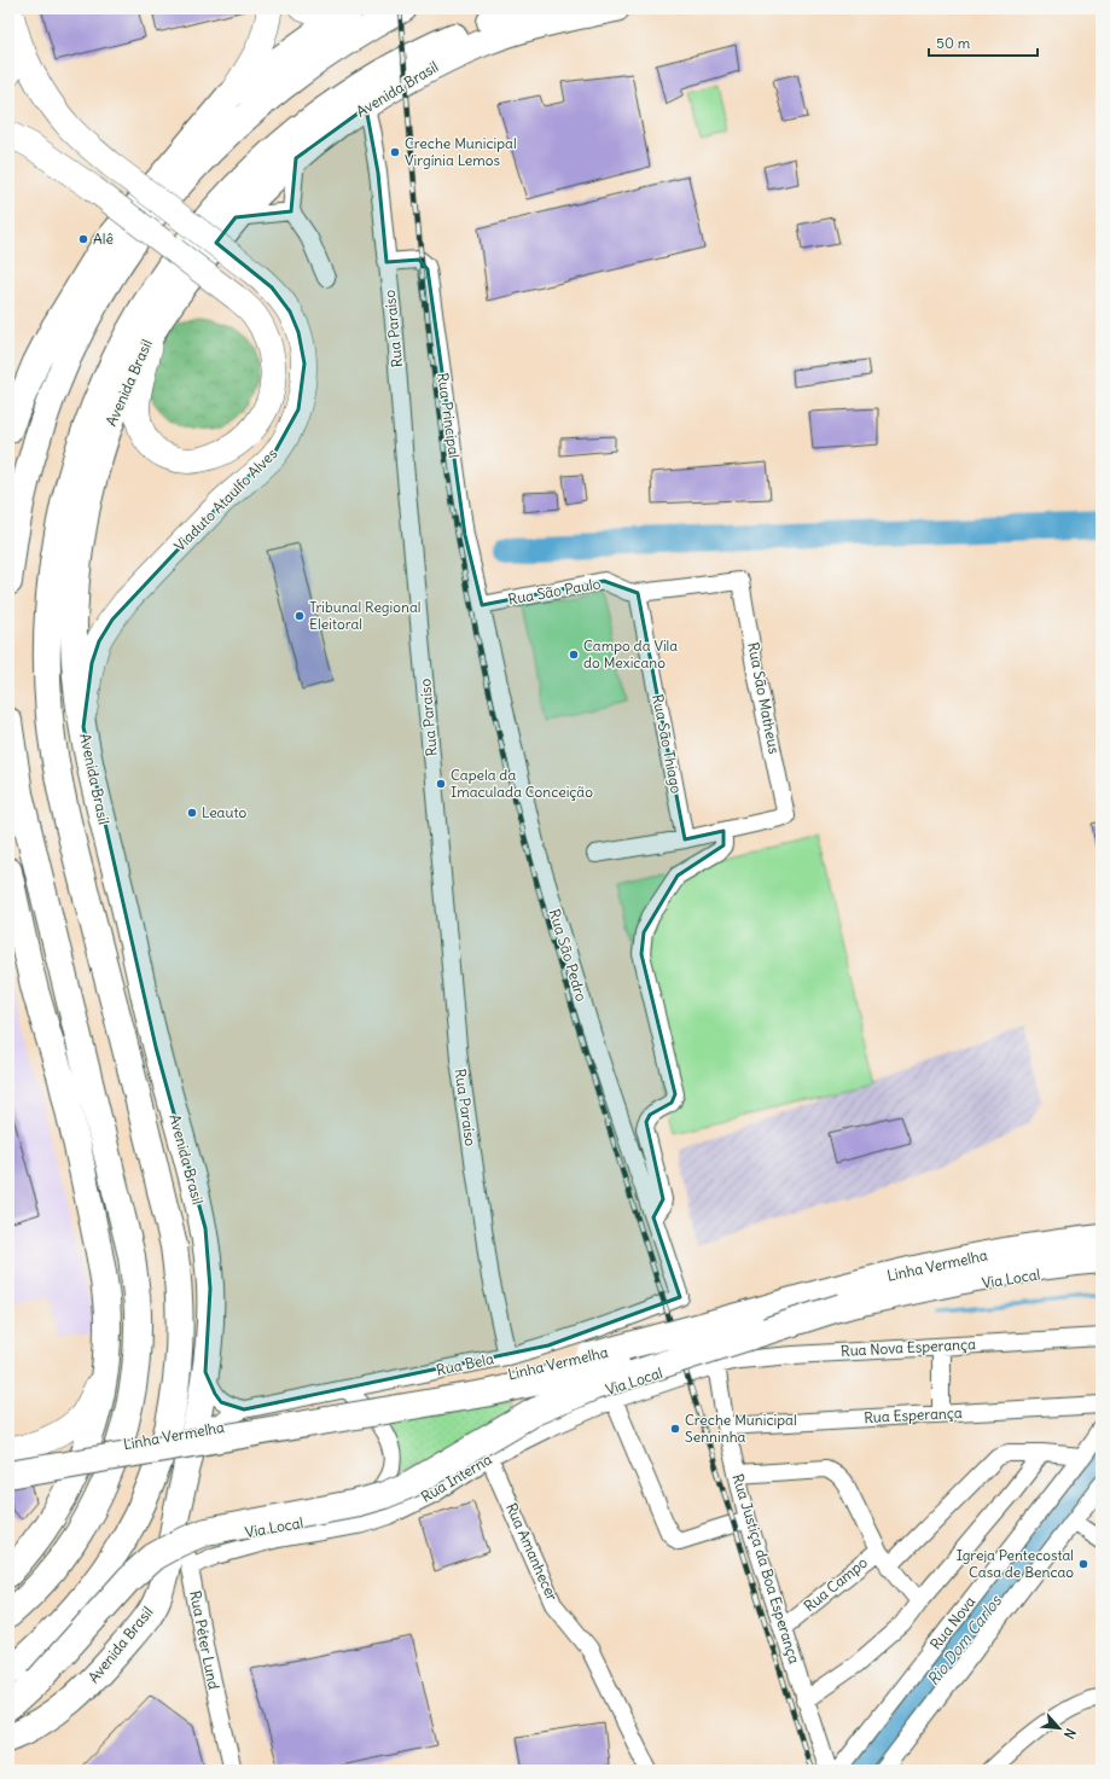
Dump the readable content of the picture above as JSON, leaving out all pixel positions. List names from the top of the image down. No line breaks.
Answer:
{"streets":{"highway":["Avenida Brasil","Linha Vermelha"],"main road":["Viaduto Ataulfo Alves"],"street":["Rua Paraíso","Rua Principal","Rua São Paulo","Rua São Matheus","Rua São Thiago","Rua São Pedro","Via Local","Rua Nova Esperança","Rua Bela","Rua Esperança","Rua Interna","Rua Amanhecer","Rua Justiça da Boa Esperança","Rua Campo","Rua Nova","Rua Péter Lund"]},"crossings":[["Avenida Brasil","Rua Paraíso"],["Avenida Brasil","Viaduto Ataulfo Alves"],["Avenida Brasil","Rua Bela"],["Avenida Brasil","Rua Péter Lund"],["Rua Paraíso","Rua Principal"],["Rua Paraíso","Rua Bela"],["Rua Principal","Rua São Paulo"],["Rua Principal","Rua São Pedro"],["Rua São Paulo","Rua São Matheus"],["Rua São Paulo","Rua São Thiago"],["Rua São Paulo","Rua São Pedro"],["Rua São Pedro","Rua Bela"],["Via Local","Rua Interna"],["Via Local","Rua Péter Lund"],["Rua Nova Esperança","Rua Interna"],["Rua Nova Esperança","Rua Justiça da Boa Esperança"],["Rua Esperança","Rua Justiça da Boa Esperança"],["Rua Interna","Rua Amanhecer"],["Rua Interna","Rua Justiça da Boa Esperança"],["Rua Interna","Rua Péter Lund"],["Rua Justiça da Boa Esperança","Rua Campo"]],"water":["Rio Dom Carlos"],"places":["Creche Municipal Virgínia Lemos","Alê","Tribunal Regional Eleitoral","Campo da Vila do Mexicano","Capela da Imaculada Conceição","Leauto","Creche Municipal Senninha","Igreja Pentecostal Casa de Bencao"],"scale_bar":"50 m","north":"bottom right"}
